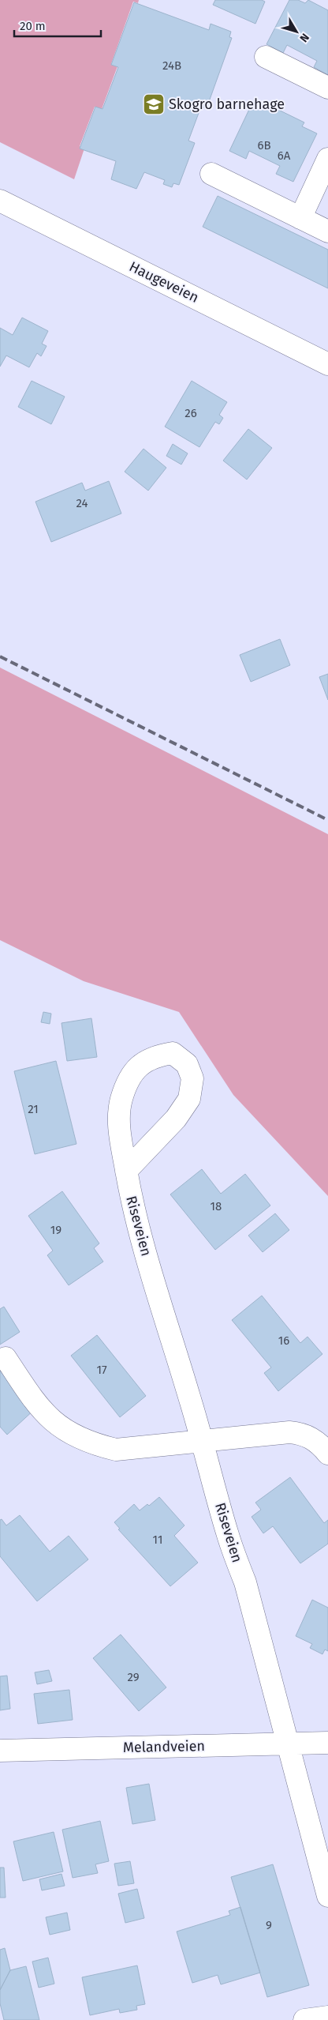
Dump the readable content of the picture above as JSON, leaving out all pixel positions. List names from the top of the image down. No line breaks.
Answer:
{"streets":{"street":["Haugeveien","Riseveien","Melandveien"]},"crossings":[["Riseveien","Melandveien"]],"places":{"school or university":["Skogro barnehage"]},"house_numbers":["24B","6B","6A","26","24","21","18","19","16","17","11","29","9"],"scale_bar":"20 m","north":"bottom right"}
